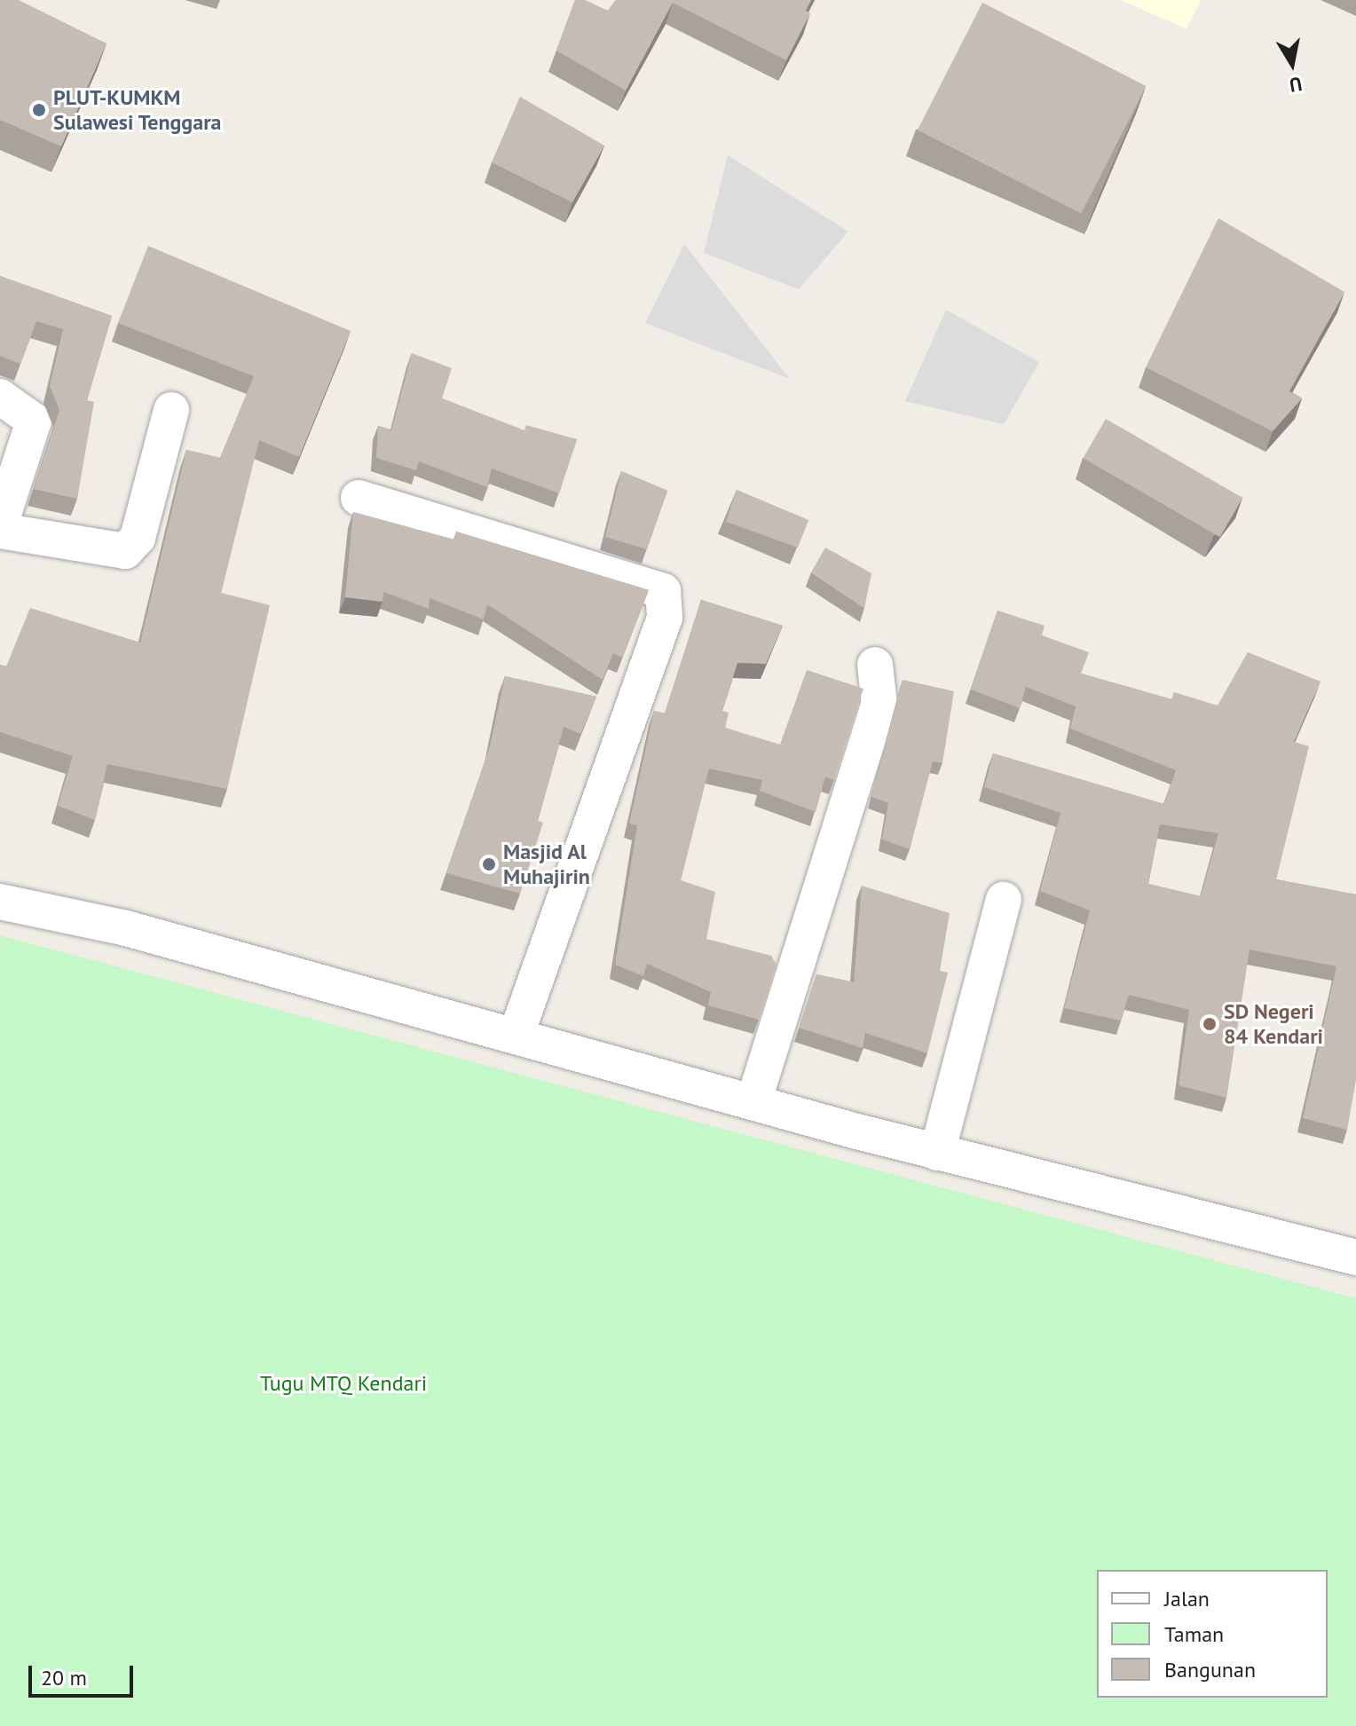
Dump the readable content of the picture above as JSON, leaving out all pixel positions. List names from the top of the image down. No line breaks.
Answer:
{"parks":["Tugu MTQ Kendari"],"places":["PLUT-KUMKM Sulawesi Tenggara","Masjid Al Muhajirin","SD Negeri 84 Kendari"],"legend":["Jalan","Taman","Bangunan"],"scale_bar":"20 m","north":"bottom"}
